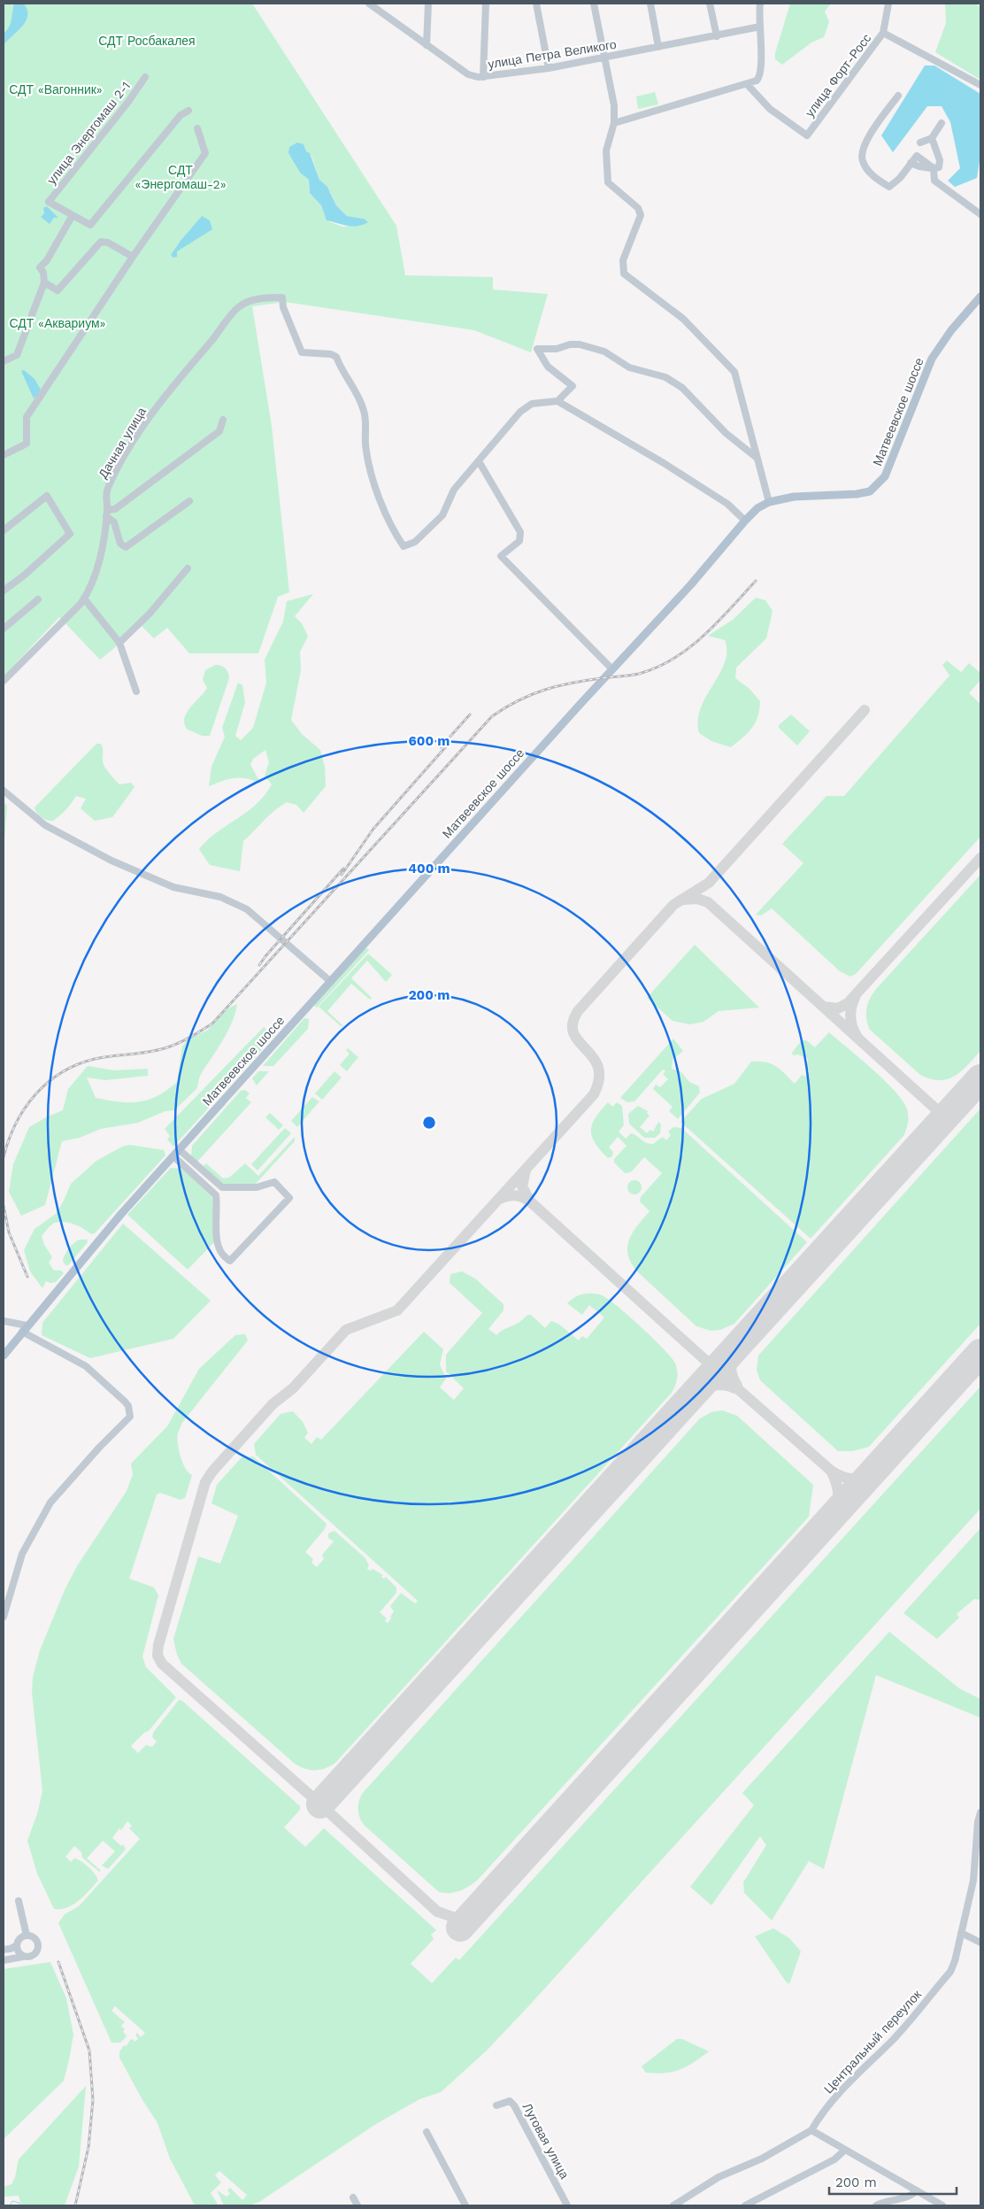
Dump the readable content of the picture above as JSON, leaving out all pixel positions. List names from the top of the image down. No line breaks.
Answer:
{"streets":{"main road":["Матвеевское шоссе"],"street":["улица Петра Великого","улица Форт-Росс","улица Энергомаш 2-1","Дачная улица","Центральный переулок","Луговая улица"]},"parks":["СДТ Росбакалея","СДТ «Вагонник»","СДТ «Энергомаш-2»","СДТ «Аквариум»"],"scale_bar":"200 m","rings":["600 m","400 m","200 m"]}
